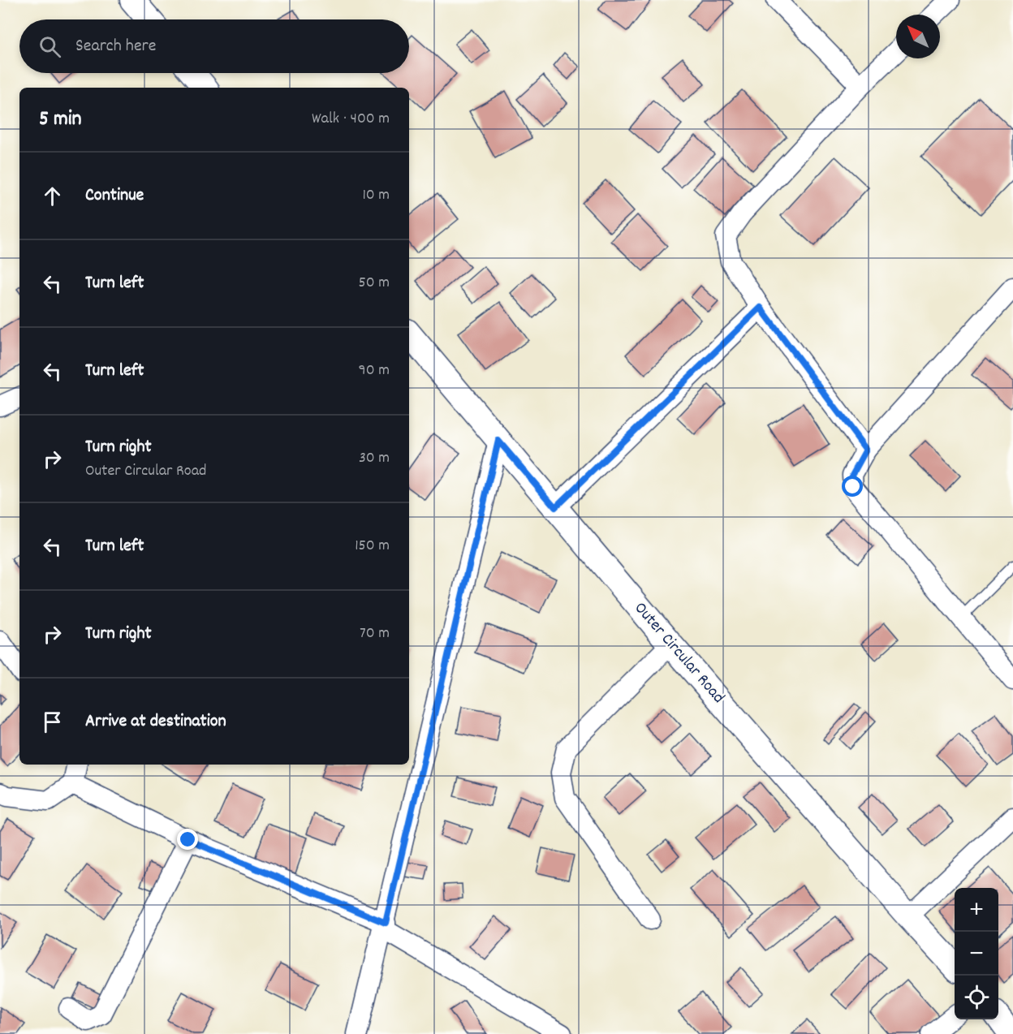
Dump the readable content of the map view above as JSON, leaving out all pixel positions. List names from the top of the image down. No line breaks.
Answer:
{"streets":{"street":["Outer Circular Road"]},"north":"top left","page":{"search":"Search here","heading":["5 min","Walk · 400 m"],"list":[["Continue","10 m"],["Turn left","50 m"],["Turn left","90 m"],["Turn right","Outer Circular Road","30 m"],["Turn left","150 m"],["Turn right","70 m"],"Arrive at destination"],"map_buttons":["+","−"]}}
